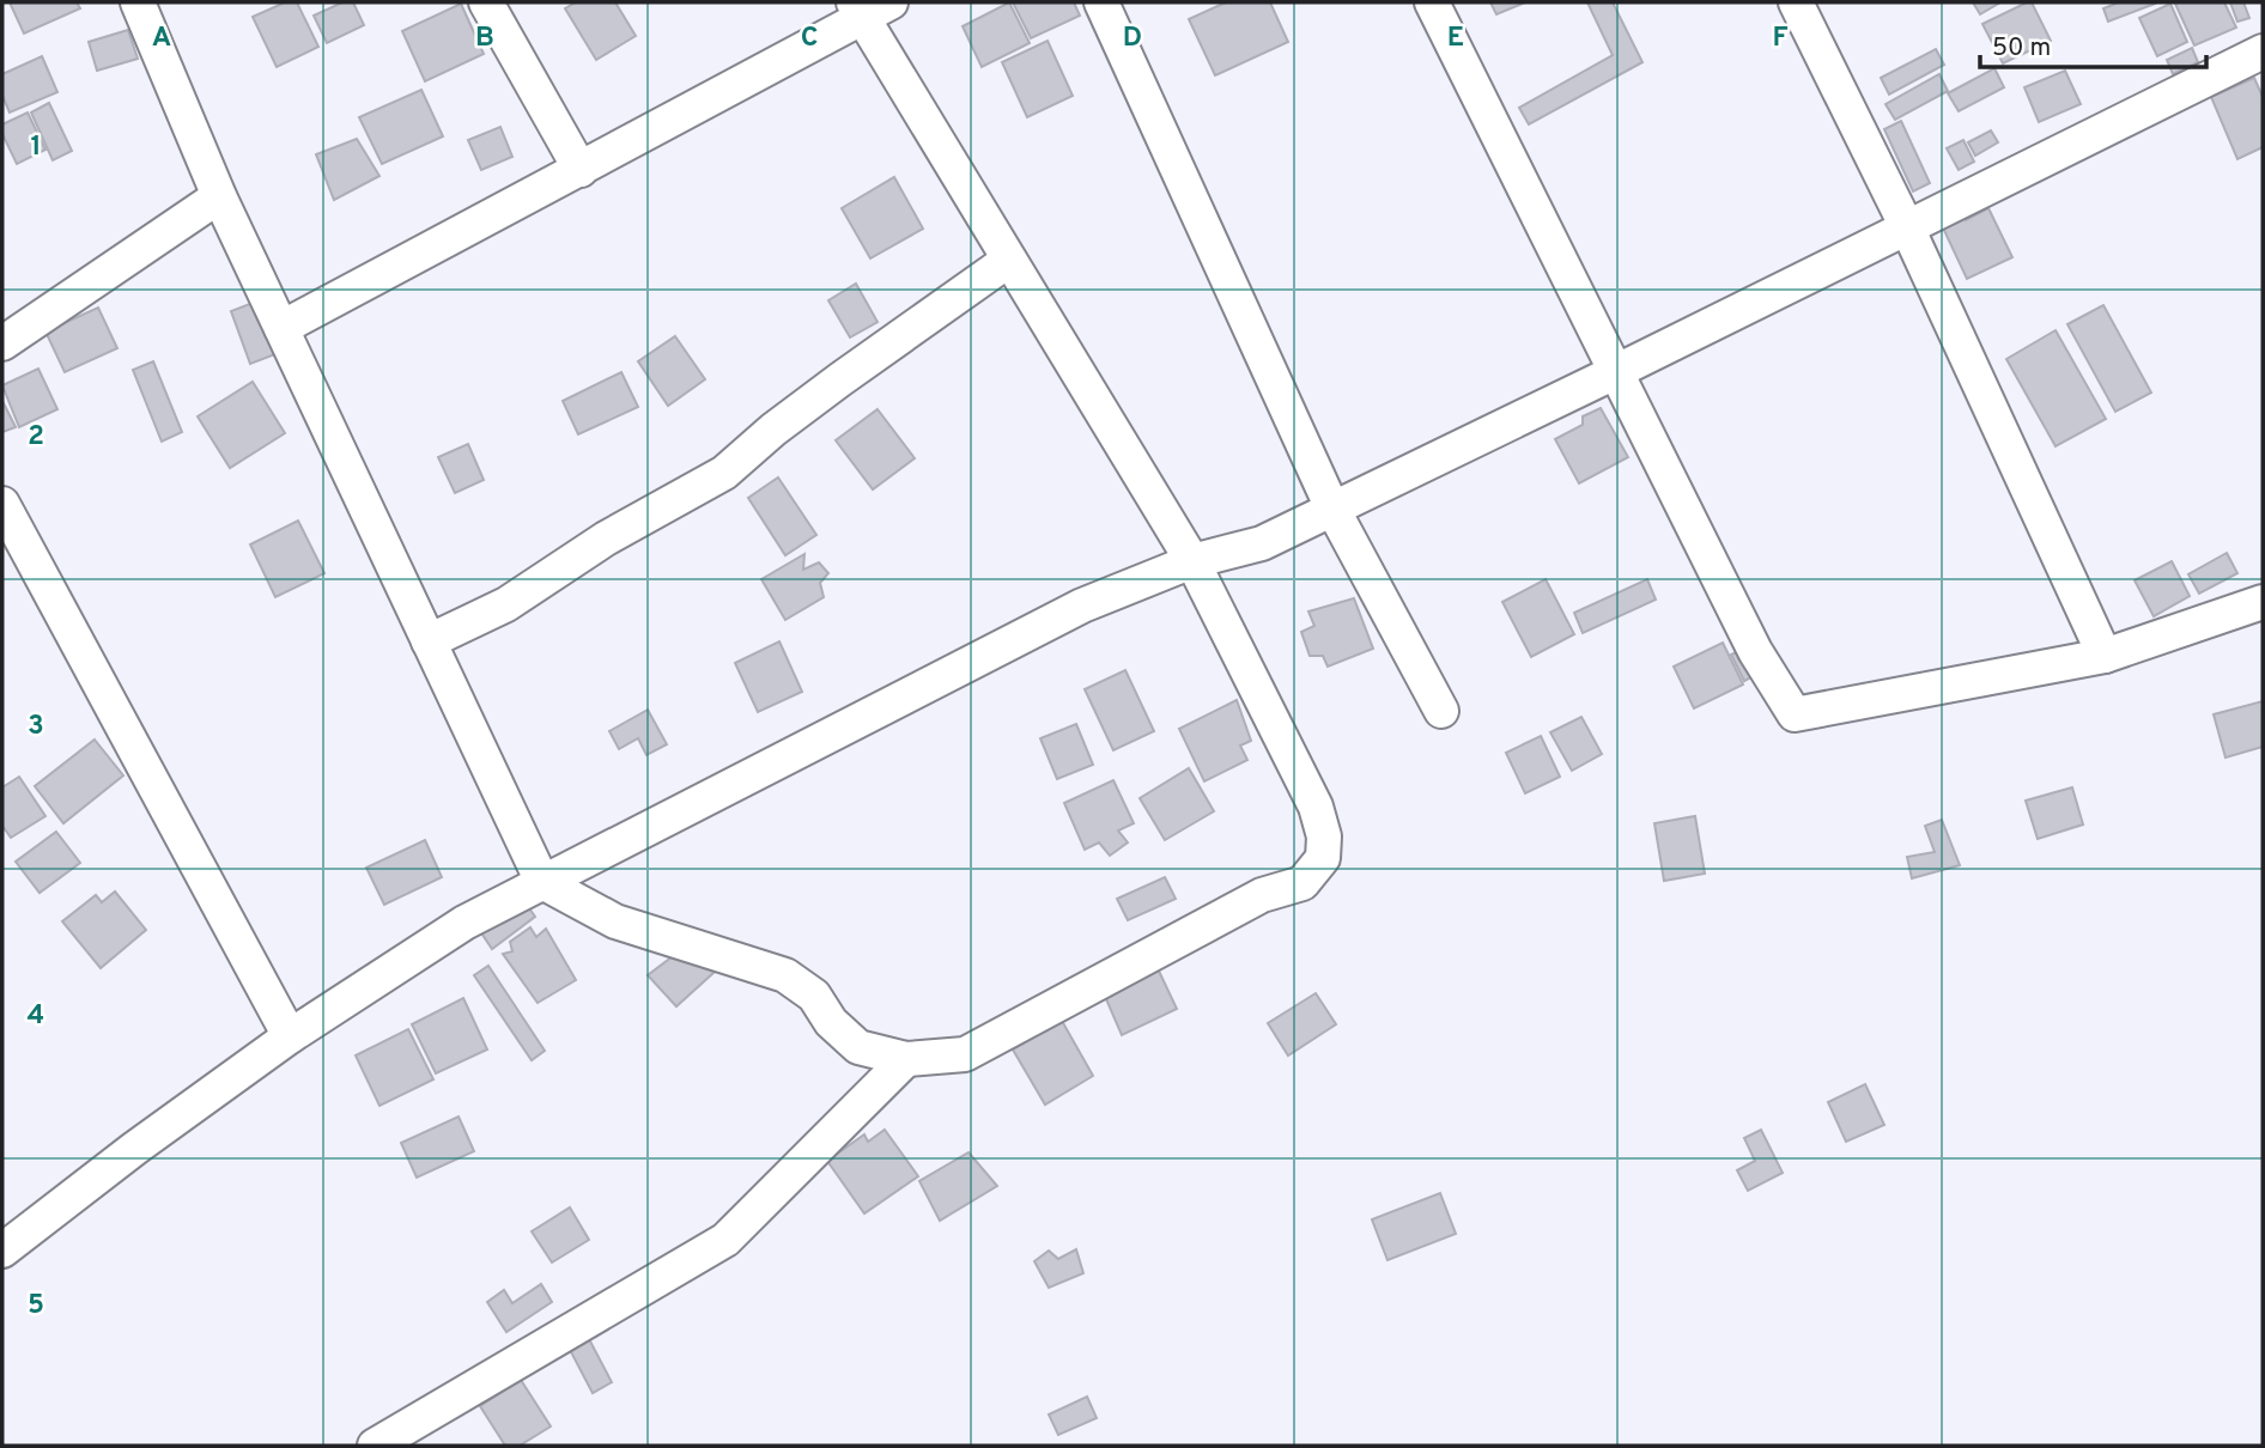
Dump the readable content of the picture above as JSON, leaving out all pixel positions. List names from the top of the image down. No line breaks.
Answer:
{"scale_bar":"50 m","grid":{"columns":["A","B","C","D","E","F"],"rows":["1","2","3","4","5"]}}
